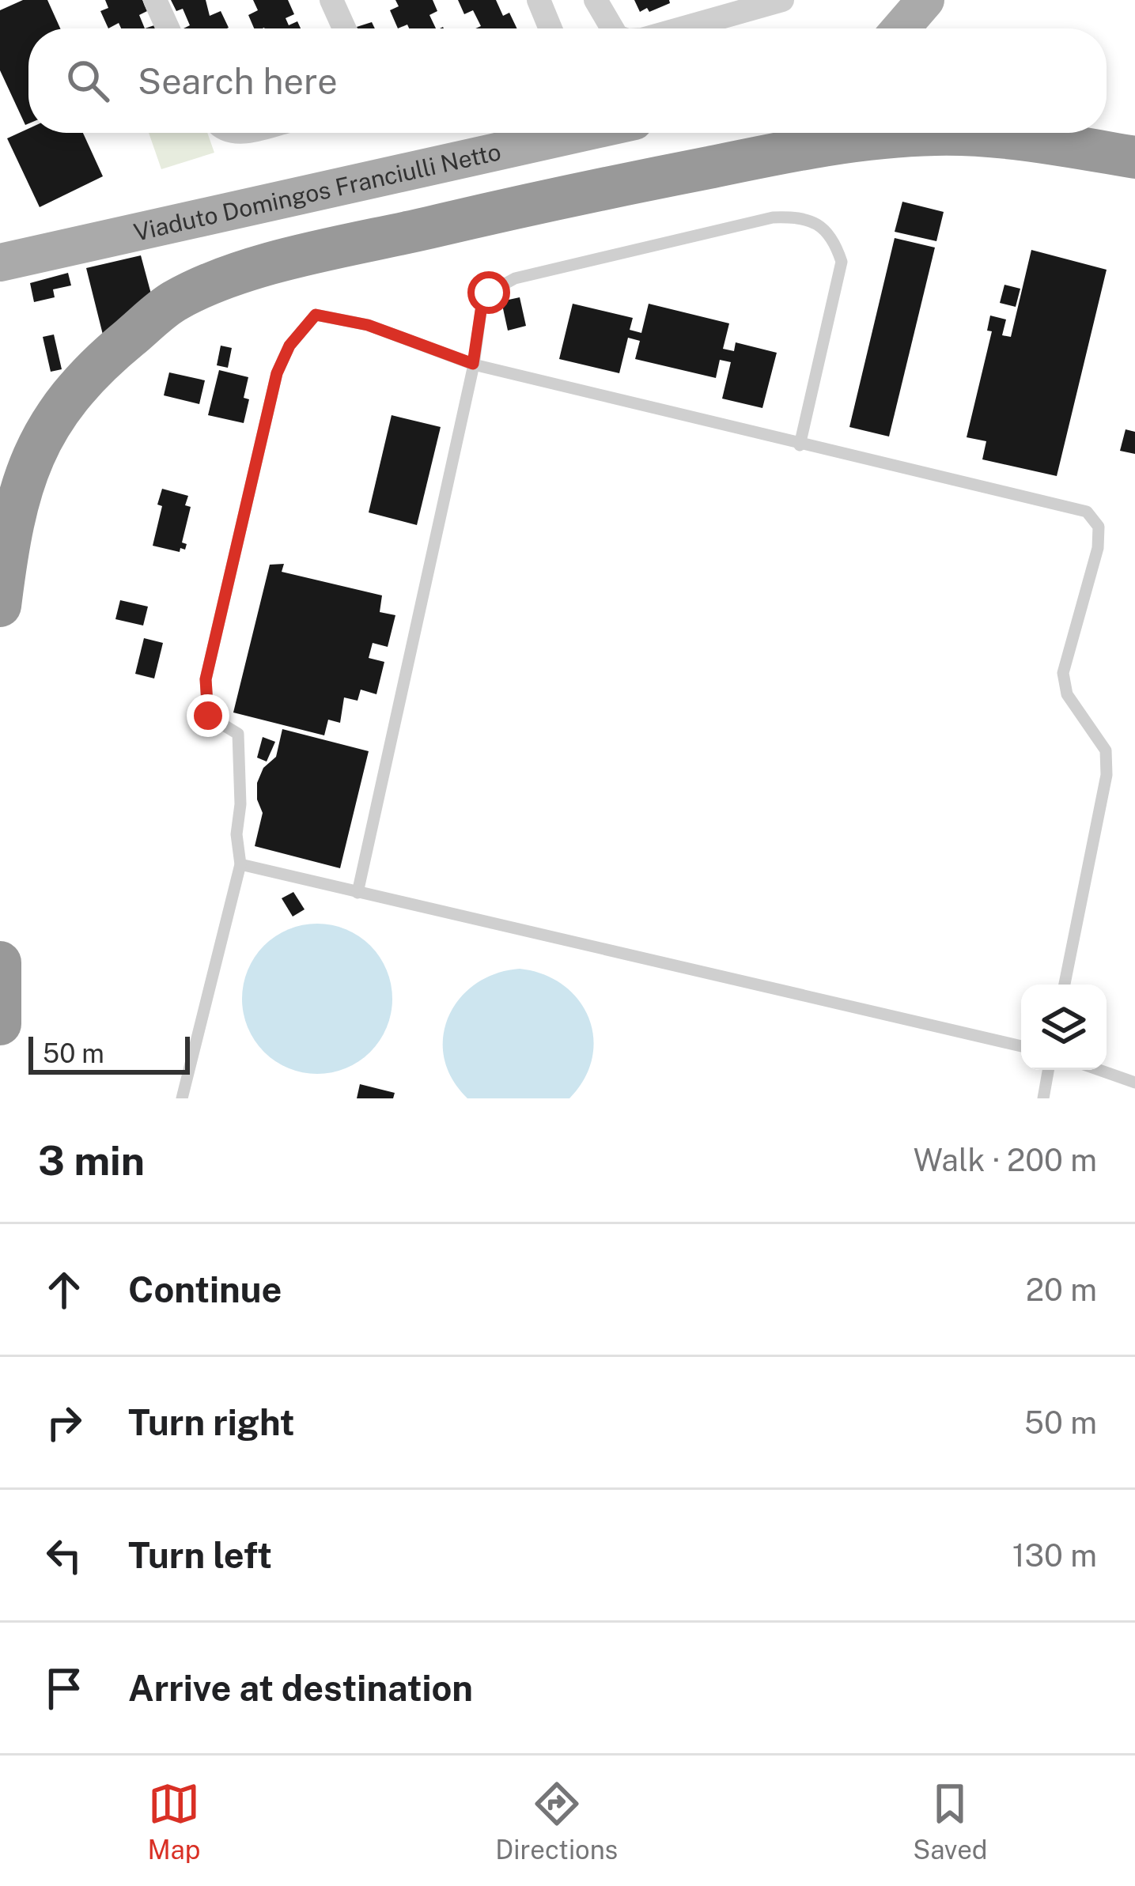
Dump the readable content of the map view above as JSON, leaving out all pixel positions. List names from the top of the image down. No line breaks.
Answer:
{"streets":{"main road":["Viaduto Domingos Franciulli Netto"]},"scale_bar":"50 m","page":{"search":"Search here","scale":"50 m","heading":["3 min","Walk · 200 m"],"list":[["Continue","20 m"],["Turn right","50 m"],["Turn left","130 m"],"Arrive at destination"],"nav":["Map","Directions","Saved"]}}
